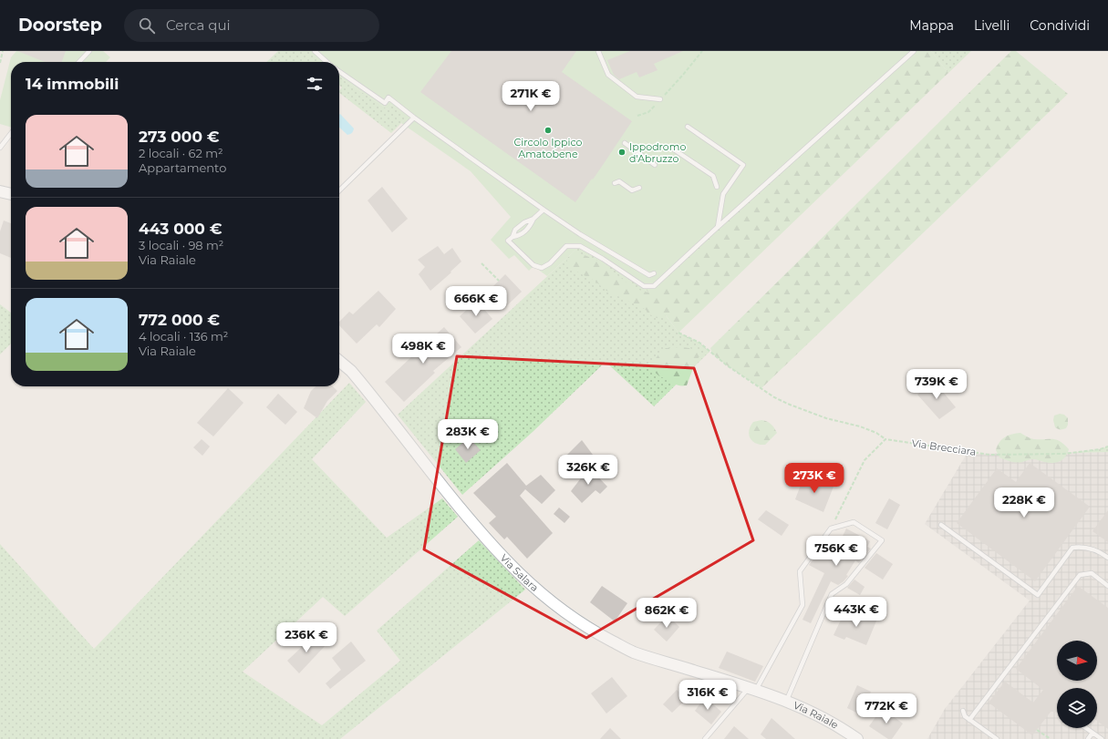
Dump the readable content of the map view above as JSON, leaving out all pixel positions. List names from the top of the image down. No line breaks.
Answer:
{"streets":{"street":["Via Salara","Via Raiale"],"path":["Via Brecciara"]},"crossings":[["Via Salara","Via Raiale"]],"places":["Circolo Ippico Amatobene","Ippodromo d'Abruzzo"],"north":"right","page":{"header":"Doorstep","search":"Cerca qui","nav":["Mappa","Livelli","Condividi"],"heading":"14 immobili","price":["271K €","666K €","498K €","739K €","283K €","326K €","273K €","228K €","756K €","443K €","862K €","236K €","316K €","772K €"],"list":[{"name":"273 000 €","note":"2 locali · 62 m² · Appartamento"},{"name":"443 000 €","note":"3 locali · 98 m² · Via Raiale"},{"name":"772 000 €","note":"4 locali · 136 m² · Via Raiale"}]}}
